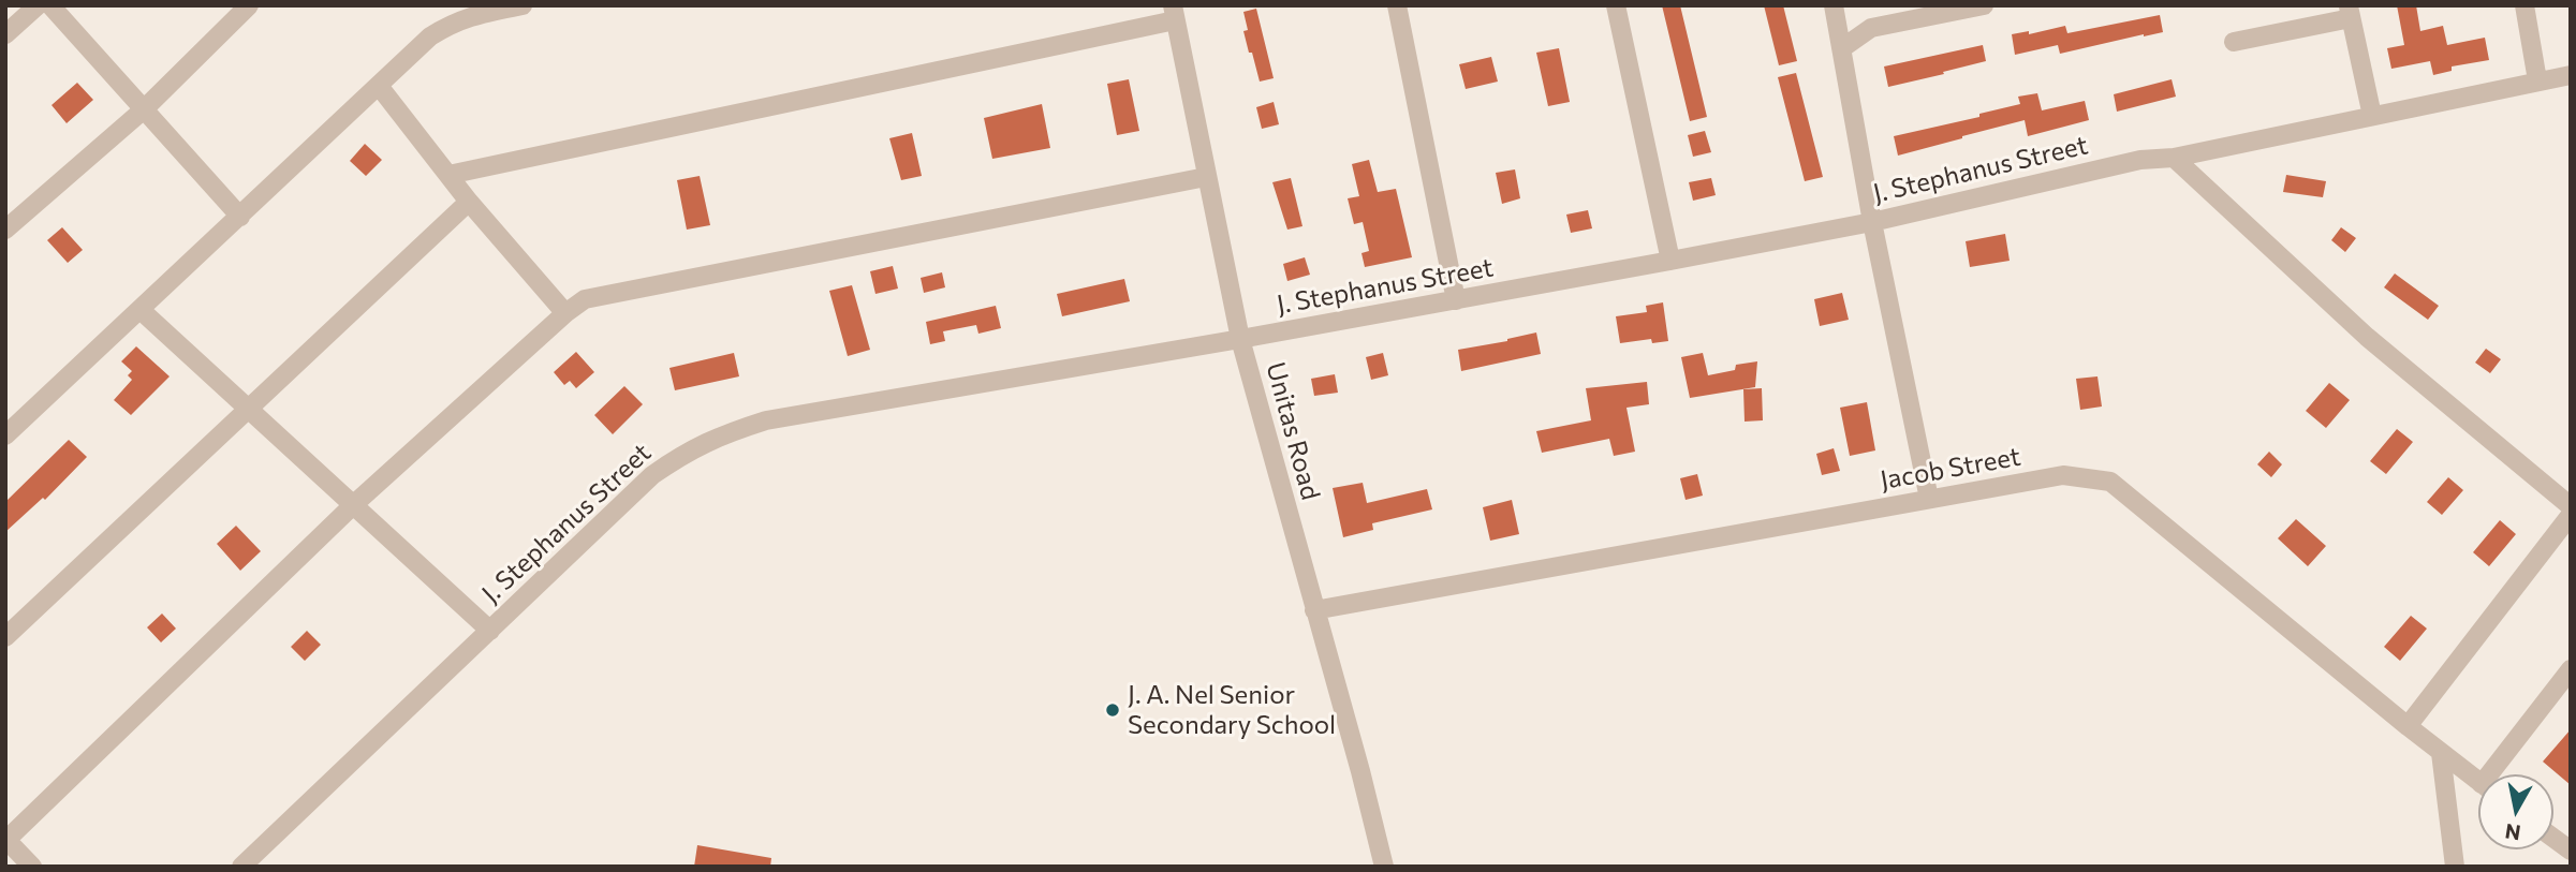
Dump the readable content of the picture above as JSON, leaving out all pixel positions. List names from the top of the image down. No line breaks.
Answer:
{"streets":{"street":["J. Stephanus Street","Unitas Road","Jacob Street"]},"crossings":[["J. Stephanus Street","Unitas Road"],["Unitas Road","Jacob Street"]],"places":["J. A. Nel Senior Secondary School"],"north":"bottom"}
